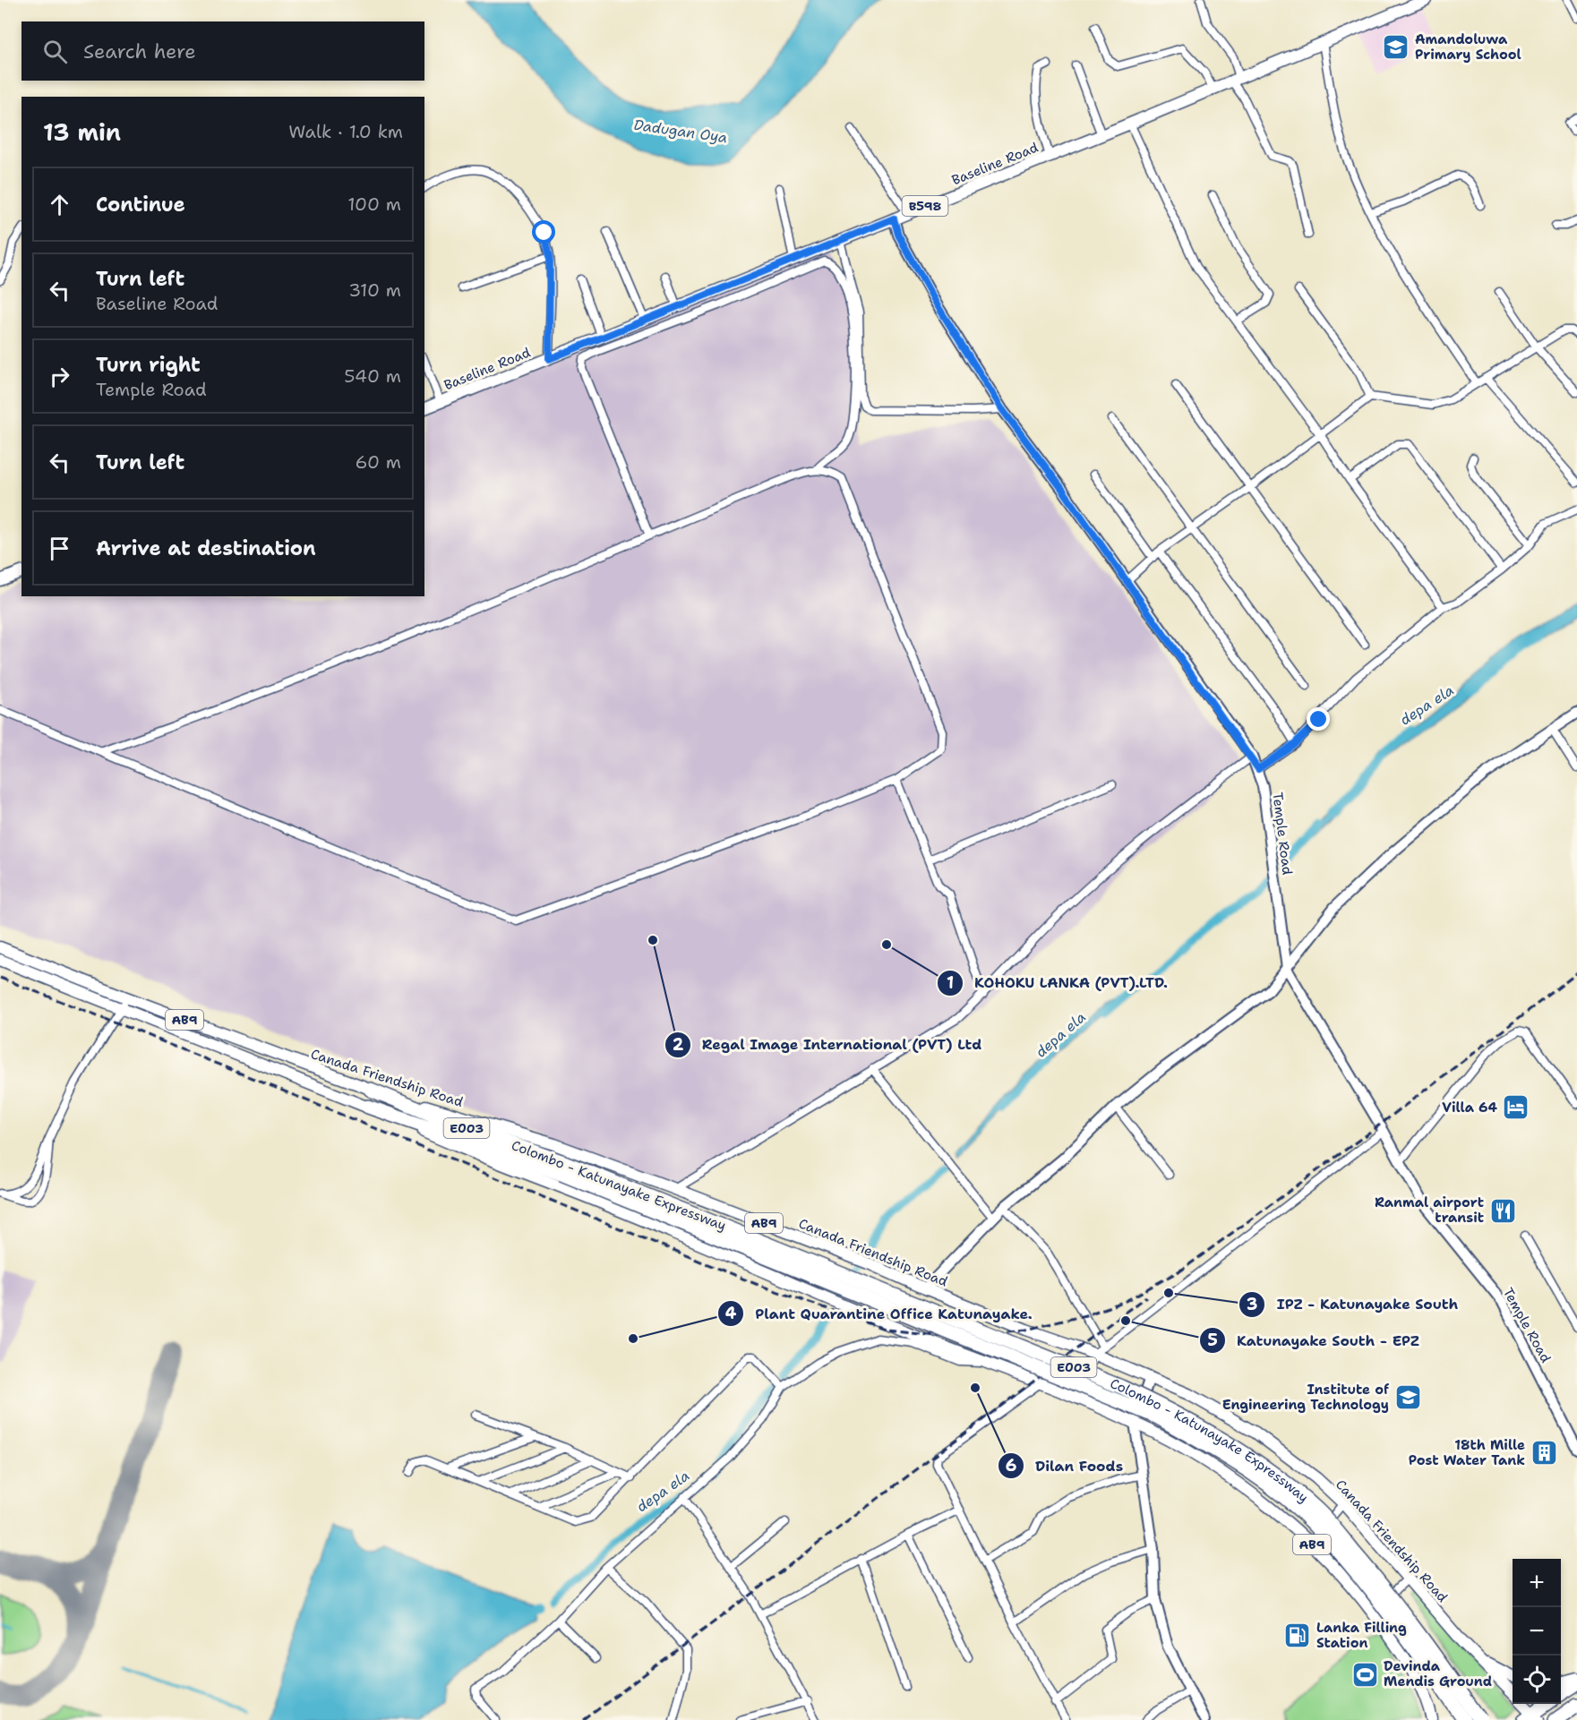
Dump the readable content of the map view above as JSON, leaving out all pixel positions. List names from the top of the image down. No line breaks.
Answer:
{"streets":{"highway":["E003","Colombo - Katunayake Expressway"],"main road":["Baseline Road","B598","AB9","Canada Friendship Road"],"street":["Temple Road"]},"crossings":[["Baseline Road","Temple Road"],["Canada Friendship Road","Colombo - Katunayake Expressway"]],"water":["Dadugan Oya","depa ela"],"places":{"school or university":["Amandoluwa Primary School","Institute of Engineering Technology"],"other":["Regal Image International (PVT) Ltd","KOHOKU LANKA (PVT).LTD.","IPZ - Katunayake South","Katunayake South - EPZ","Plant Quarantine Office Katunayake.","Dilan Foods"],"hotel":["Villa 64"],"restaurant":["Ranmal airport transit"],"building":["18th Mille Post Water Tank"],"fuel station":["Lanka Filling Station"],"sports":["Devinda Mendis Ground"]},"page":{"search":"Search here","heading":["13 min","Walk · 1.0 km"],"list":[["Continue","100 m"],["Turn left","Baseline Road","310 m"],["Turn right","Temple Road","540 m"],["Turn left","60 m"],"Arrive at destination"],"map_buttons":["+","−"]}}
